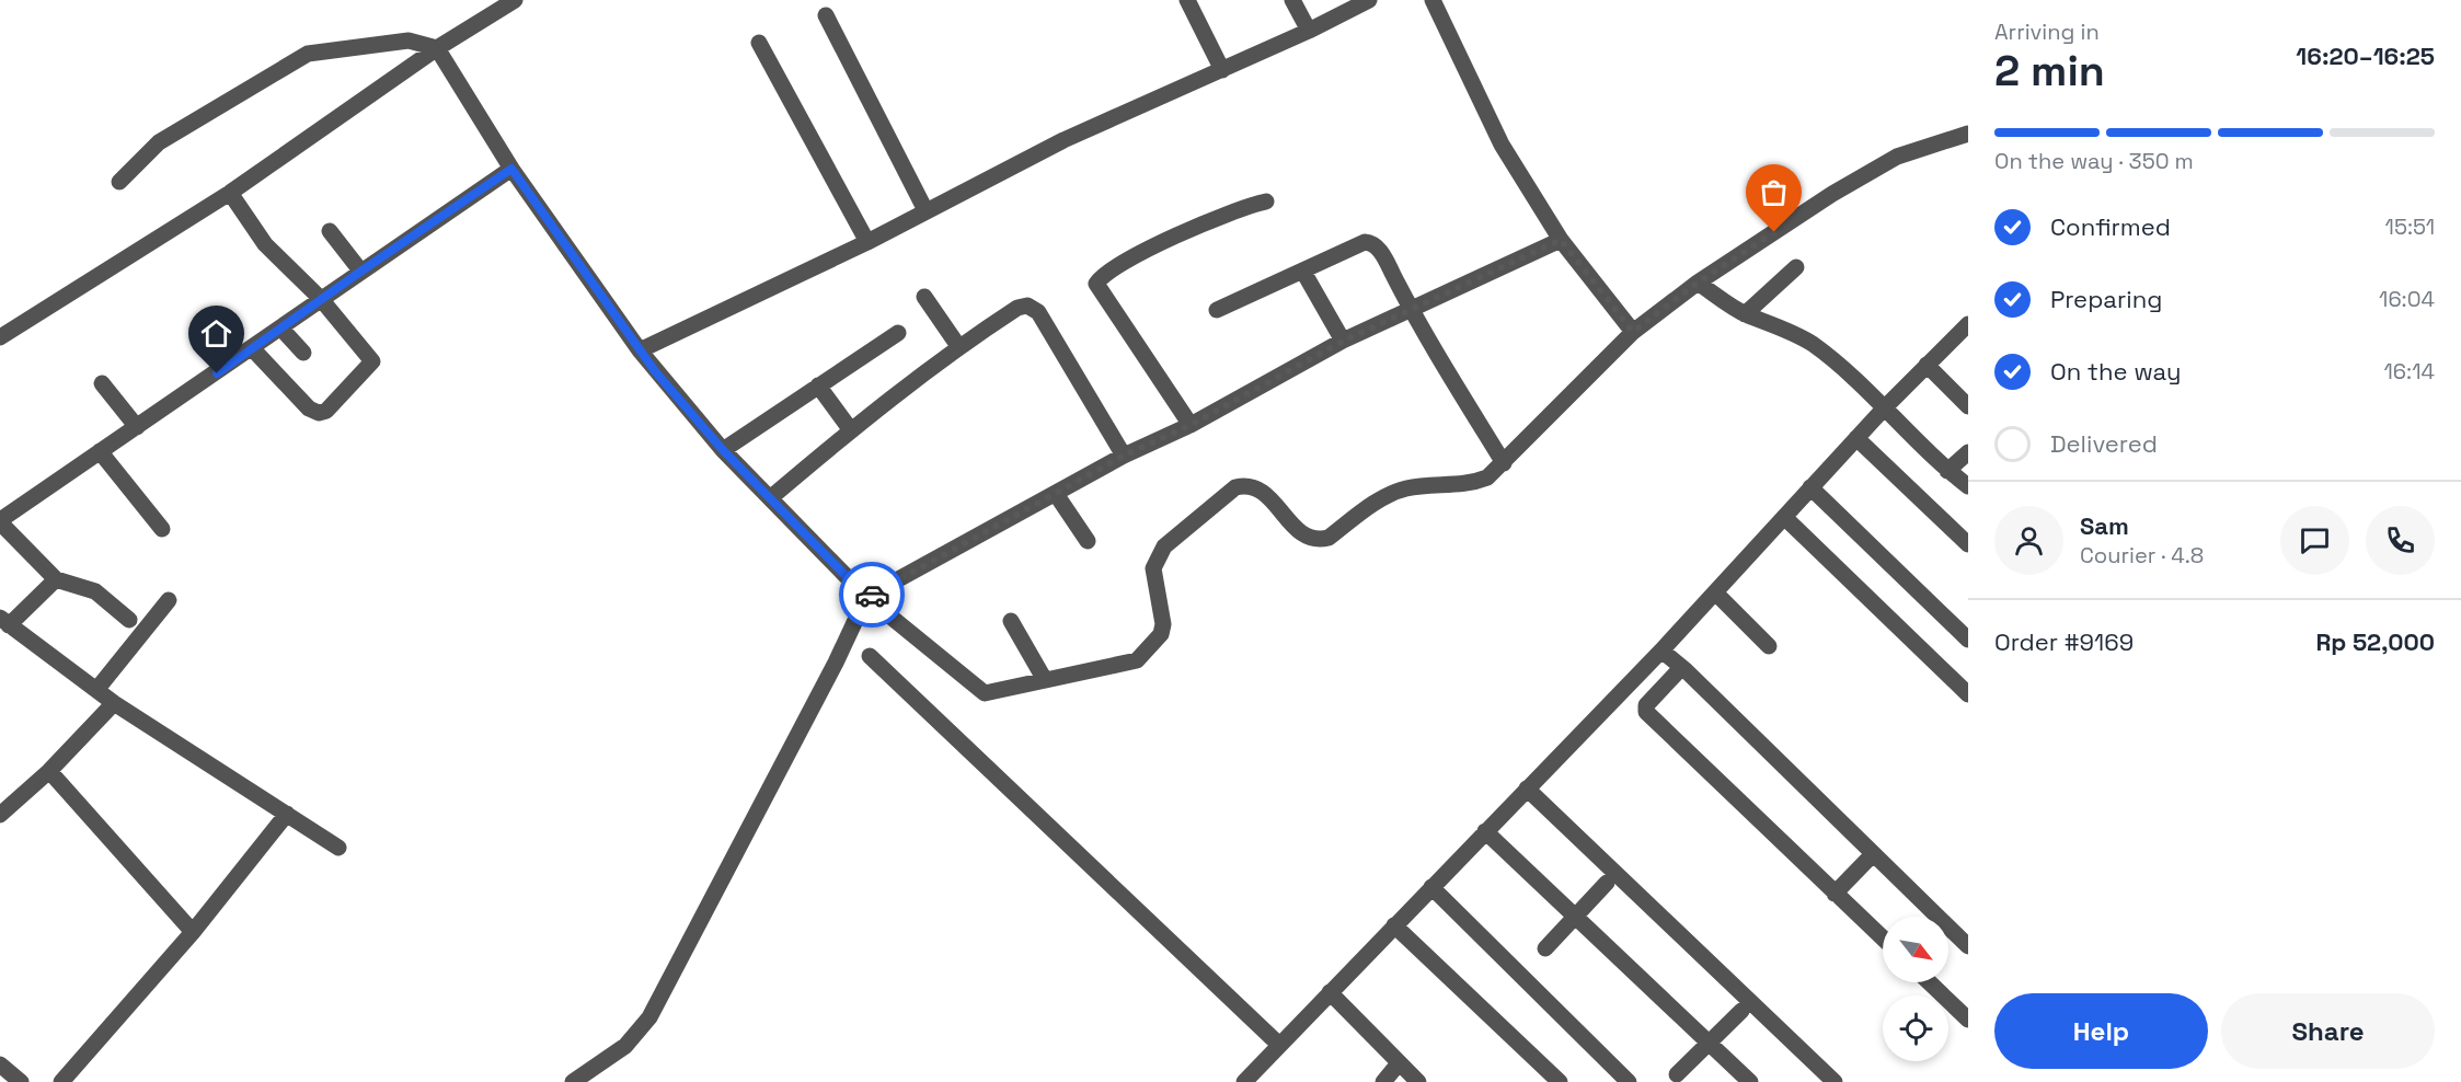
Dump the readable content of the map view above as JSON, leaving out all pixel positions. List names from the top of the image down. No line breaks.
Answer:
{"north":"bottom right","page":{"heading":["2 min","Arriving in","16:20–16:25"],"panel":["Sam","Courier · 4.8","Order #9169","Rp 52,000"],"bar":"On the way · 350 m","list":[["Confirmed","15:51"],["Preparing","16:04"],["On the way","16:14"],"Delivered"],"buttons":["Help","Share"]}}
